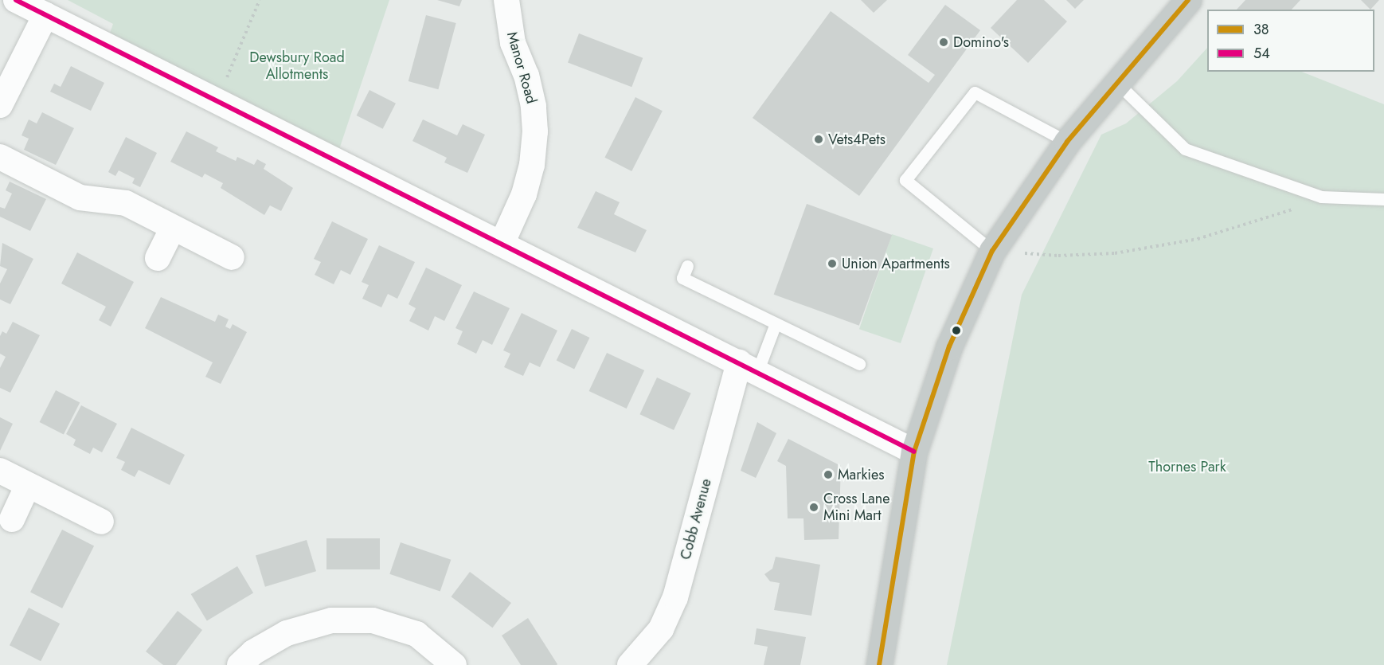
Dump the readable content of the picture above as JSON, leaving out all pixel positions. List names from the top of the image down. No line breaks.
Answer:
{"streets":{"street":["Manor Road","Cobb Avenue"]},"parks":["Dewsbury Road Allotments","Thornes Park"],"places":["Domino's","Vets4Pets","Union Apartments","Markies","Cross Lane Mini Mart"],"lines":["transit line 38","transit line 54"],"legend":["38","54"]}
